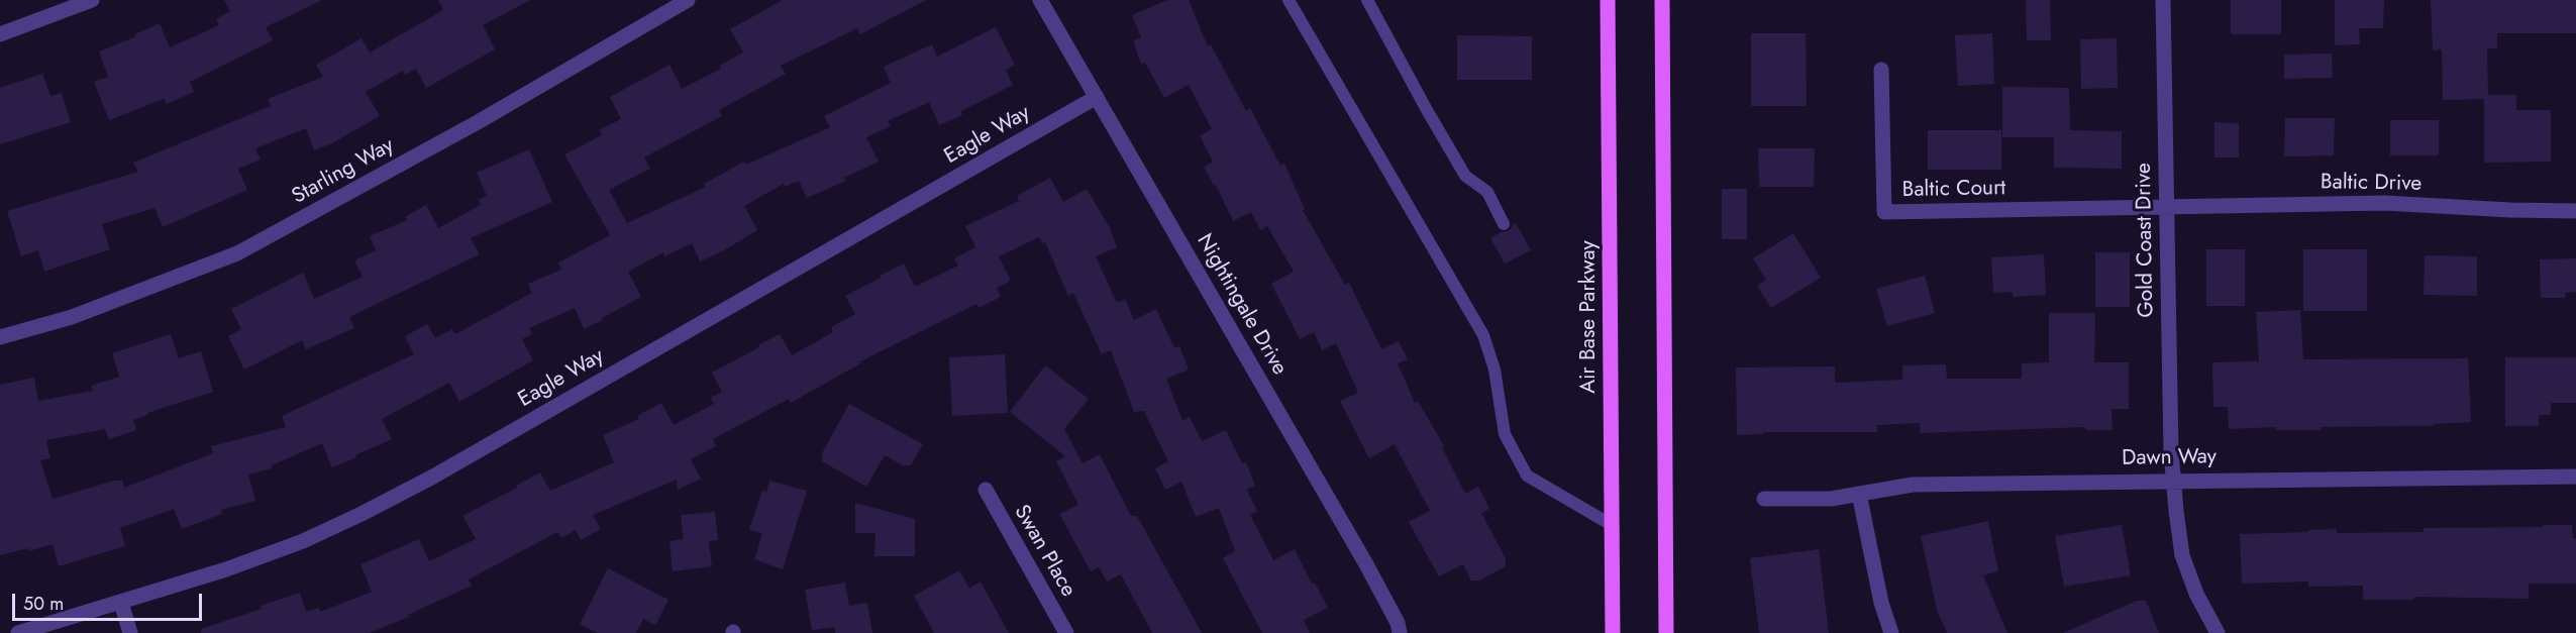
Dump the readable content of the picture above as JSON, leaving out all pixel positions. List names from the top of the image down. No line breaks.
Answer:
{"streets":{"main road":["Air Base Parkway"],"street":["Eagle Way","Starling Way","Baltic Drive","Baltic Court","Gold Coast Drive","Nightingale Drive","Dawn Way","Swan Place"]},"crossings":[["Eagle Way","Nightingale Drive"],["Baltic Drive","Baltic Court"],["Baltic Drive","Gold Coast Drive"],["Baltic Court","Gold Coast Drive"],["Gold Coast Drive","Dawn Way"]],"scale_bar":"50 m"}
